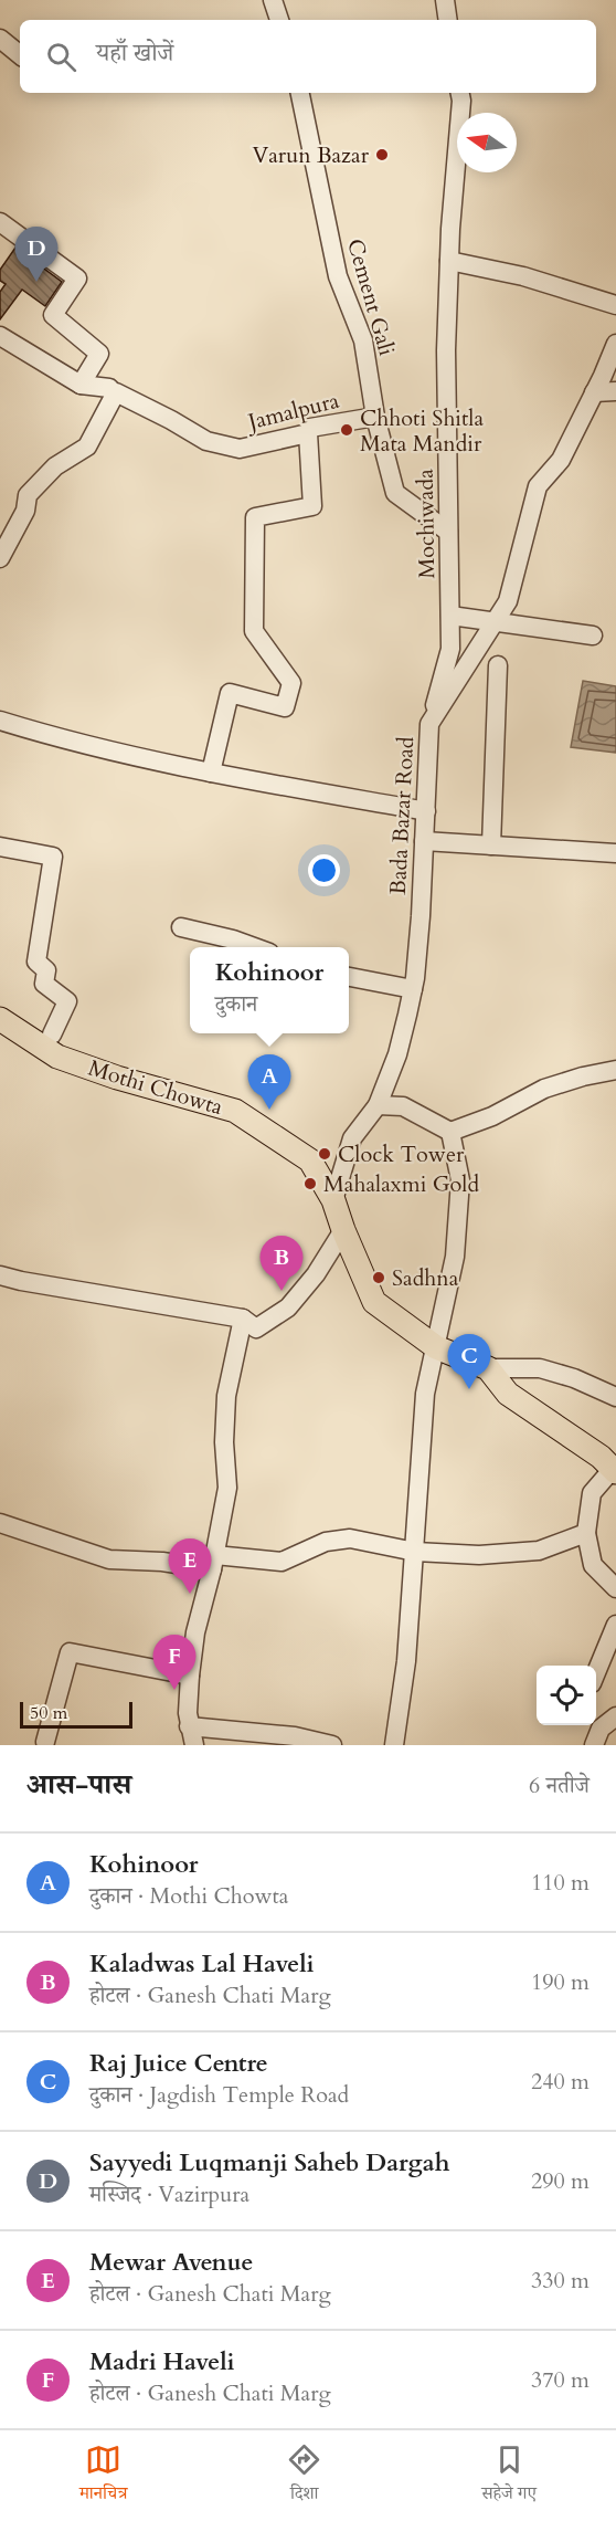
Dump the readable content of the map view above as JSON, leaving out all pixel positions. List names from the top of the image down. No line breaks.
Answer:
{"streets":{"main road":["Mothi Chowta"],"street":["Cement Gali","Jamalpura","Mochiwada","Bada Bazar Road"]},"crossings":[["Cement Gali","Jamalpura"],["Cement Gali","Mochiwada"],["Mochiwada","Bada Bazar Road"],["Bada Bazar Road","Mothi Chowta"]],"places":["Varun Bazar","Chhoti Shitla Mata Mandir","Clock Tower","Mahalaxmi Gold","Sadhna"],"scale_bar":"50 m","north":"left","page":{"search":"यहाँ खोजें","pins":["D","A","B","C","E","F"],"popup":["Kohinoor","दुकान"],"scale":"50 m","heading":["आस-पास","6 नतीजे"],"list":[{"mark":"A","name":"Kohinoor","note":"दुकान · Mothi Chowta","value":"110 m"},{"mark":"B","name":"Kaladwas Lal Haveli","note":"होटल · Ganesh Chati Marg","value":"190 m"},{"mark":"C","name":"Raj Juice Centre","note":"दुकान · Jagdish Temple Road","value":"240 m"},{"mark":"D","name":"Sayyedi Luqmanji Saheb Dargah","note":"मस्जिद · Vazirpura","value":"290 m"},{"mark":"E","name":"Mewar Avenue","note":"होटल · Ganesh Chati Marg","value":"330 m"},{"mark":"F","name":"Madri Haveli","note":"होटल · Ganesh Chati Marg","value":"370 m"}],"nav":["मानचित्र","दिशा","सहेजे गए"]}}
